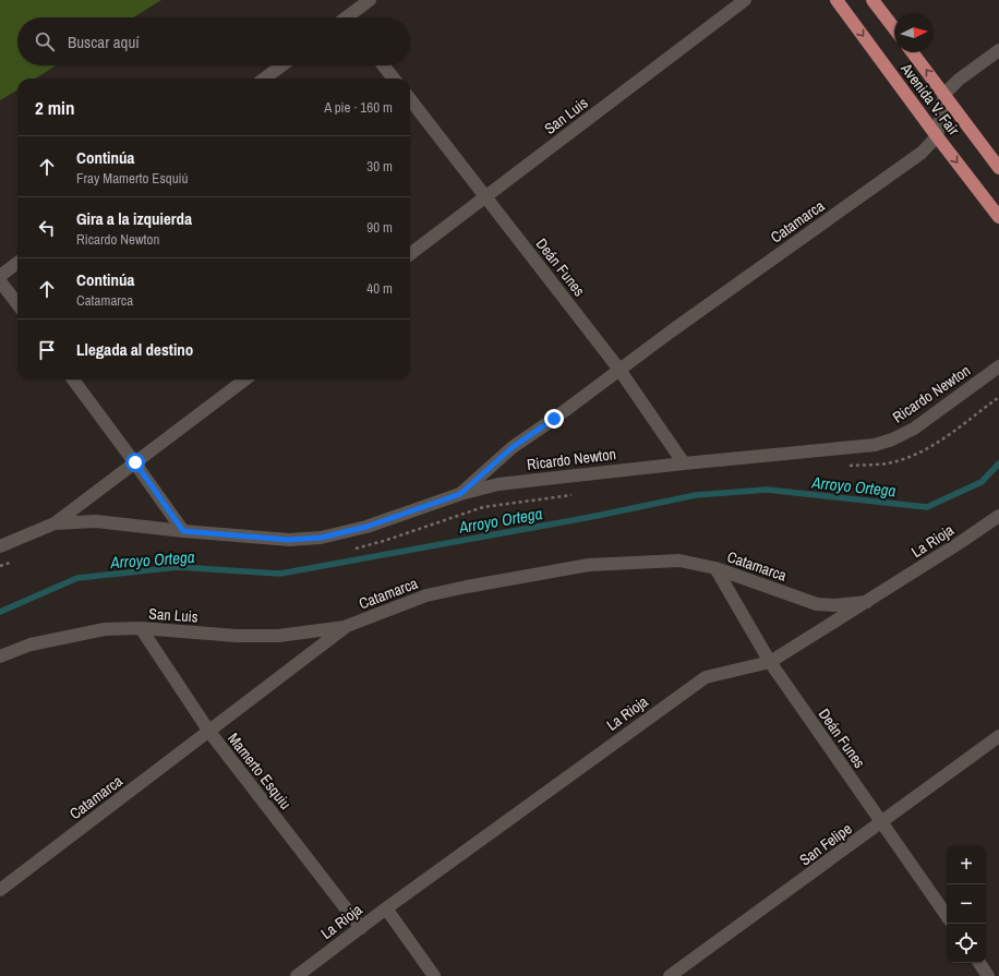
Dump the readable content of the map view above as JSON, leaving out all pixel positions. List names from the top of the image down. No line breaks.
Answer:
{"streets":{"main road":["Avenida V. Fair"],"street":["San Luis","Catamarca","Deán Funes","Ricardo Newton","La Rioja","Mamerto Esquiu","San Felipe"]},"crossings":[["Avenida V. Fair","Catamarca"],["San Luis","Catamarca"],["San Luis","Deán Funes"],["San Luis","Mamerto Esquiu"],["Catamarca","Deán Funes"],["Catamarca","Ricardo Newton"],["Catamarca","La Rioja"],["Catamarca","Mamerto Esquiu"],["Deán Funes","Ricardo Newton"],["Deán Funes","La Rioja"],["Deán Funes","San Felipe"],["La Rioja","Mamerto Esquiu"]],"water":["Arroyo Ortega"],"north":"right","page":{"search":"Buscar aquí","heading":["2 min","A pie · 160 m"],"list":[["Continúa","Fray Mamerto Esquiú","30 m"],["Gira a la izquierda","Ricardo Newton","90 m"],["Continúa","Catamarca","40 m"],"Llegada al destino"],"map_buttons":["+","−"]}}
